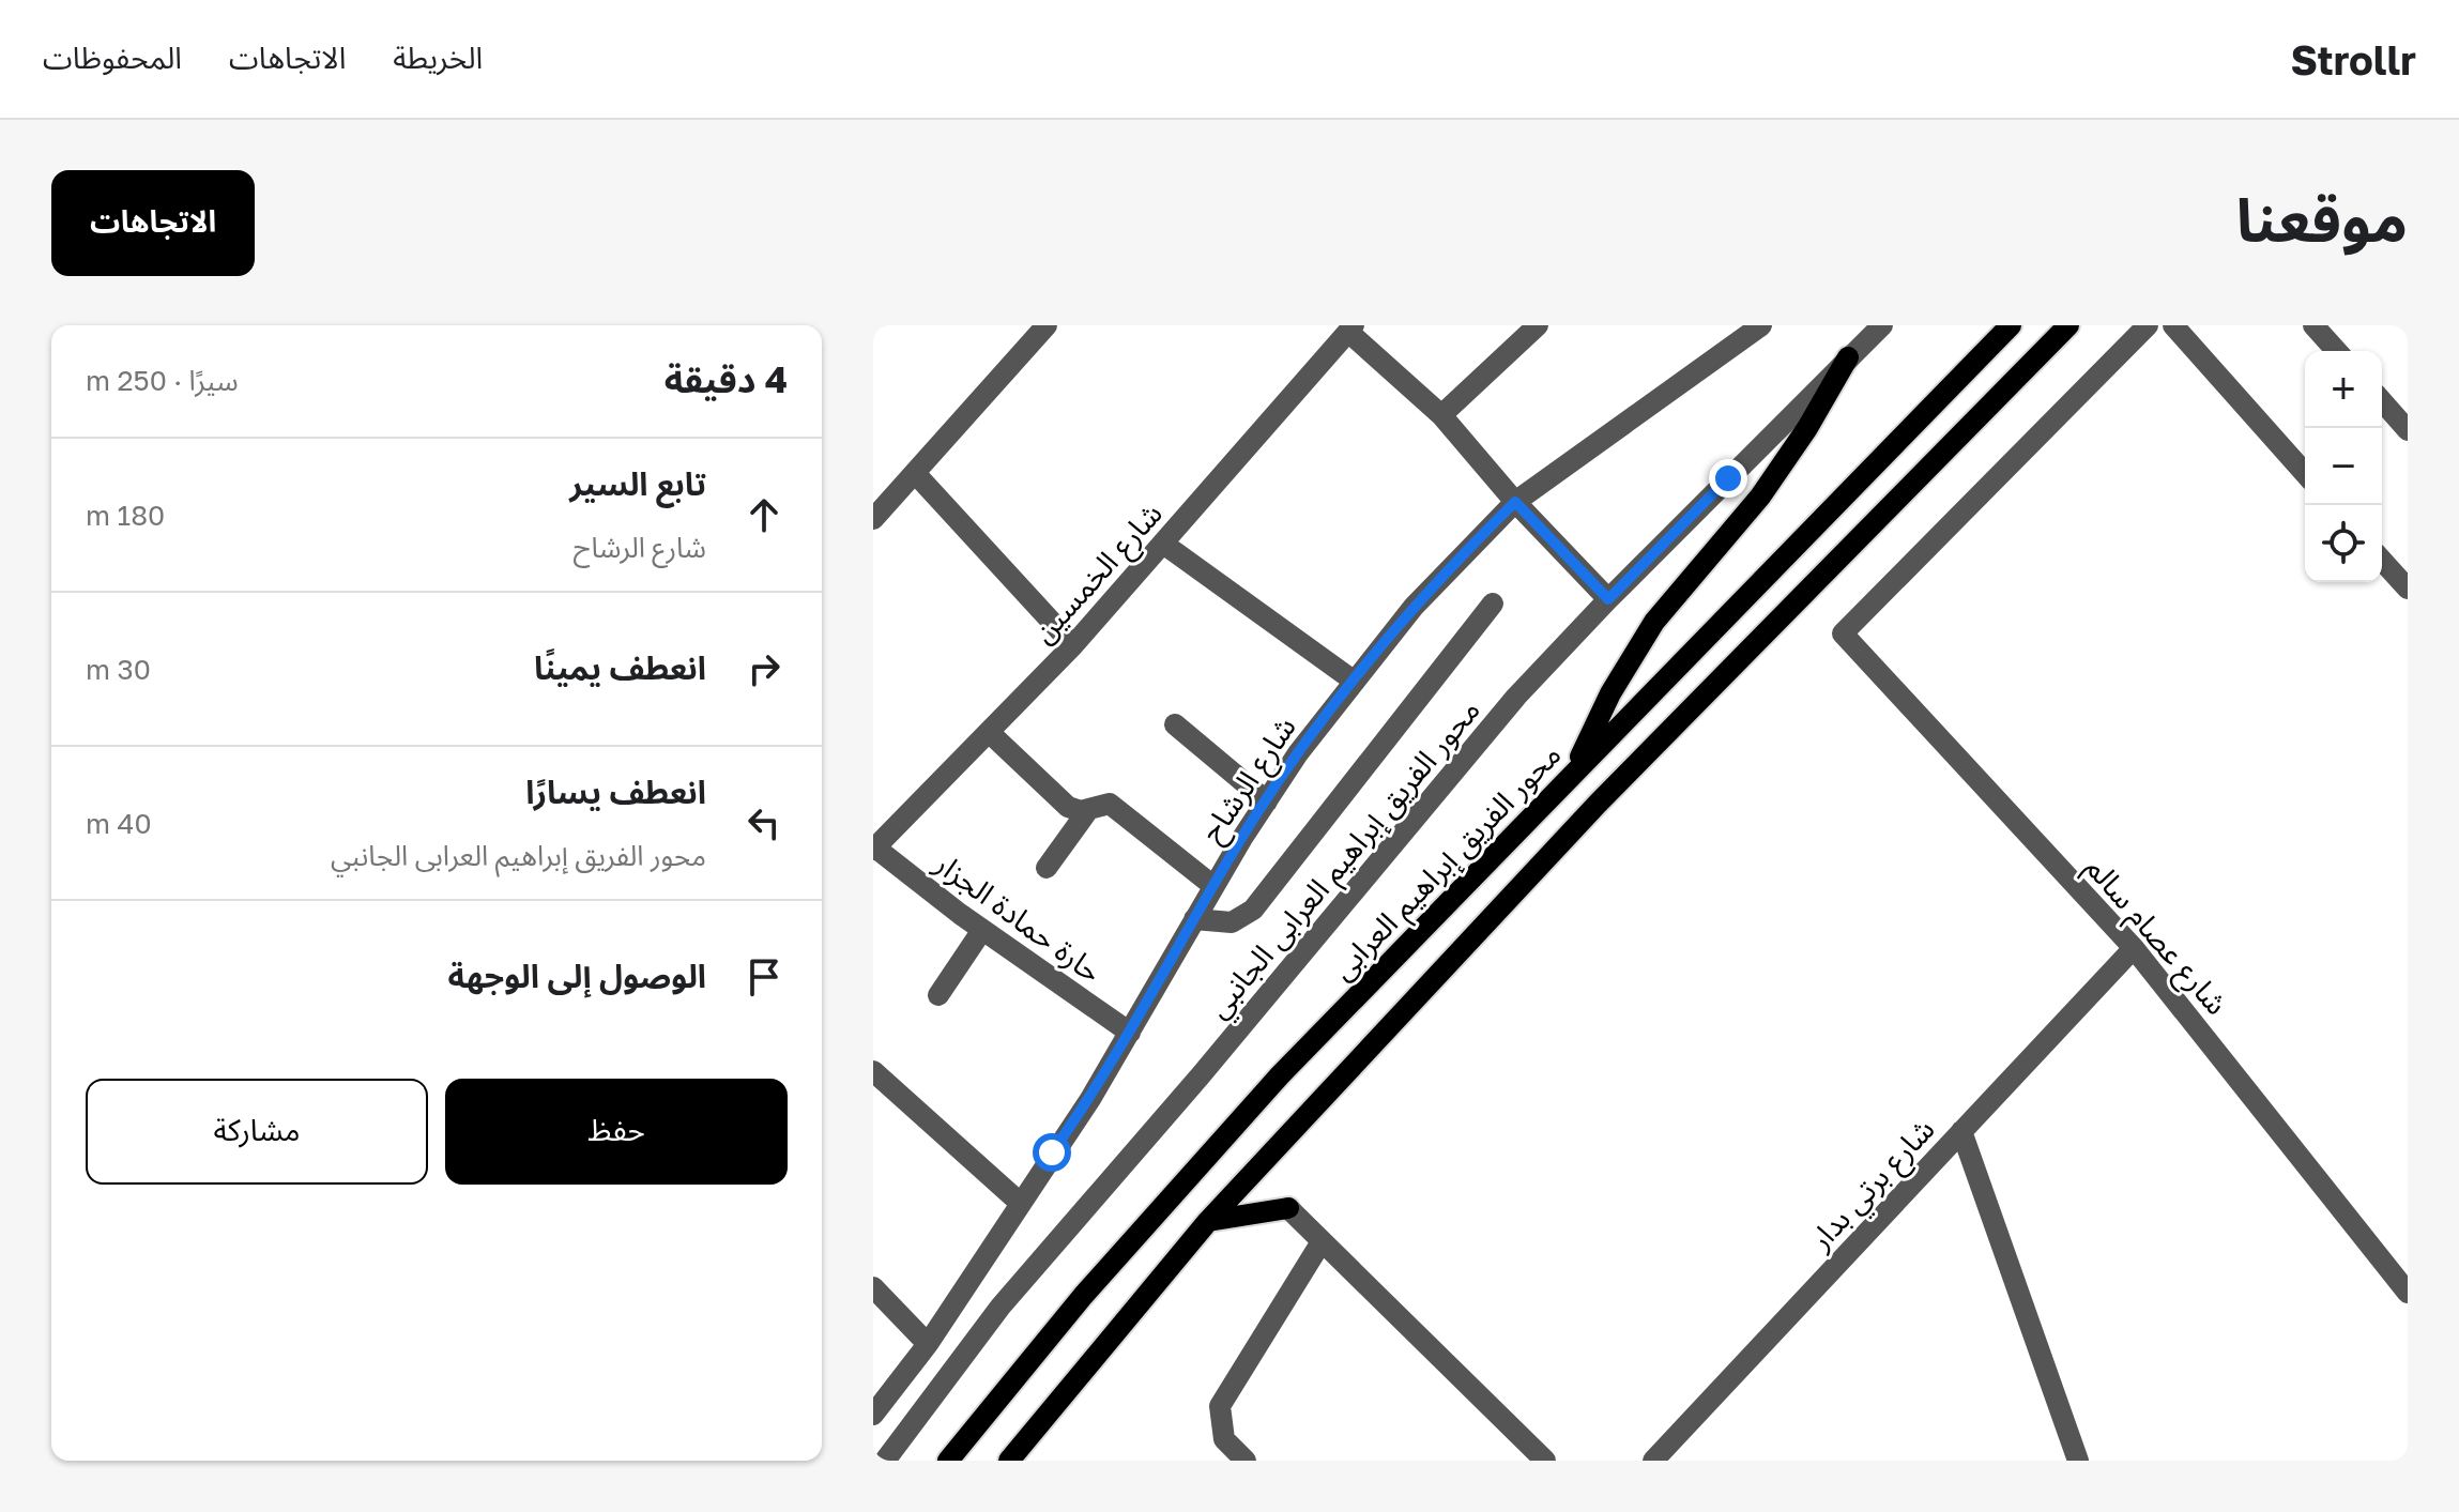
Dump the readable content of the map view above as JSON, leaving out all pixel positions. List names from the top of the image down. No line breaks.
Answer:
{"streets":{"main road":["محور الفريق إبراهيم العرابى"],"street":["شارع الخمسين","شارع الرشاح","محور الفريق إبراهيم العرابى الجانبي","حارة حمادة الجزار","شارع عصام سالم","شارع برتي بدار"]},"crossings":[["شارع الخمسين","حارة حمادة الجزار"],["شارع الرشاح","حارة حمادة الجزار"],["شارع عصام سالم","شارع برتي بدار"]],"page":{"header":"Strollr","nav":["الخريطة","الاتجاهات","المحفوظات"],"title":"موقعنا","buttons":["الاتجاهات",["حفظ","مشاركة"]],"heading":["4 دقيقة","سيرًا · 250 m"],"map_buttons":["+","−"],"list":[["تابع السير","شارع الرشاح","180 m"],["انعطف يمينًا","30 m"],["انعطف يسارًا","محور الفريق إبراهيم العرابى الجانبي","40 m"],"الوصول إلى الوجهة"]}}
